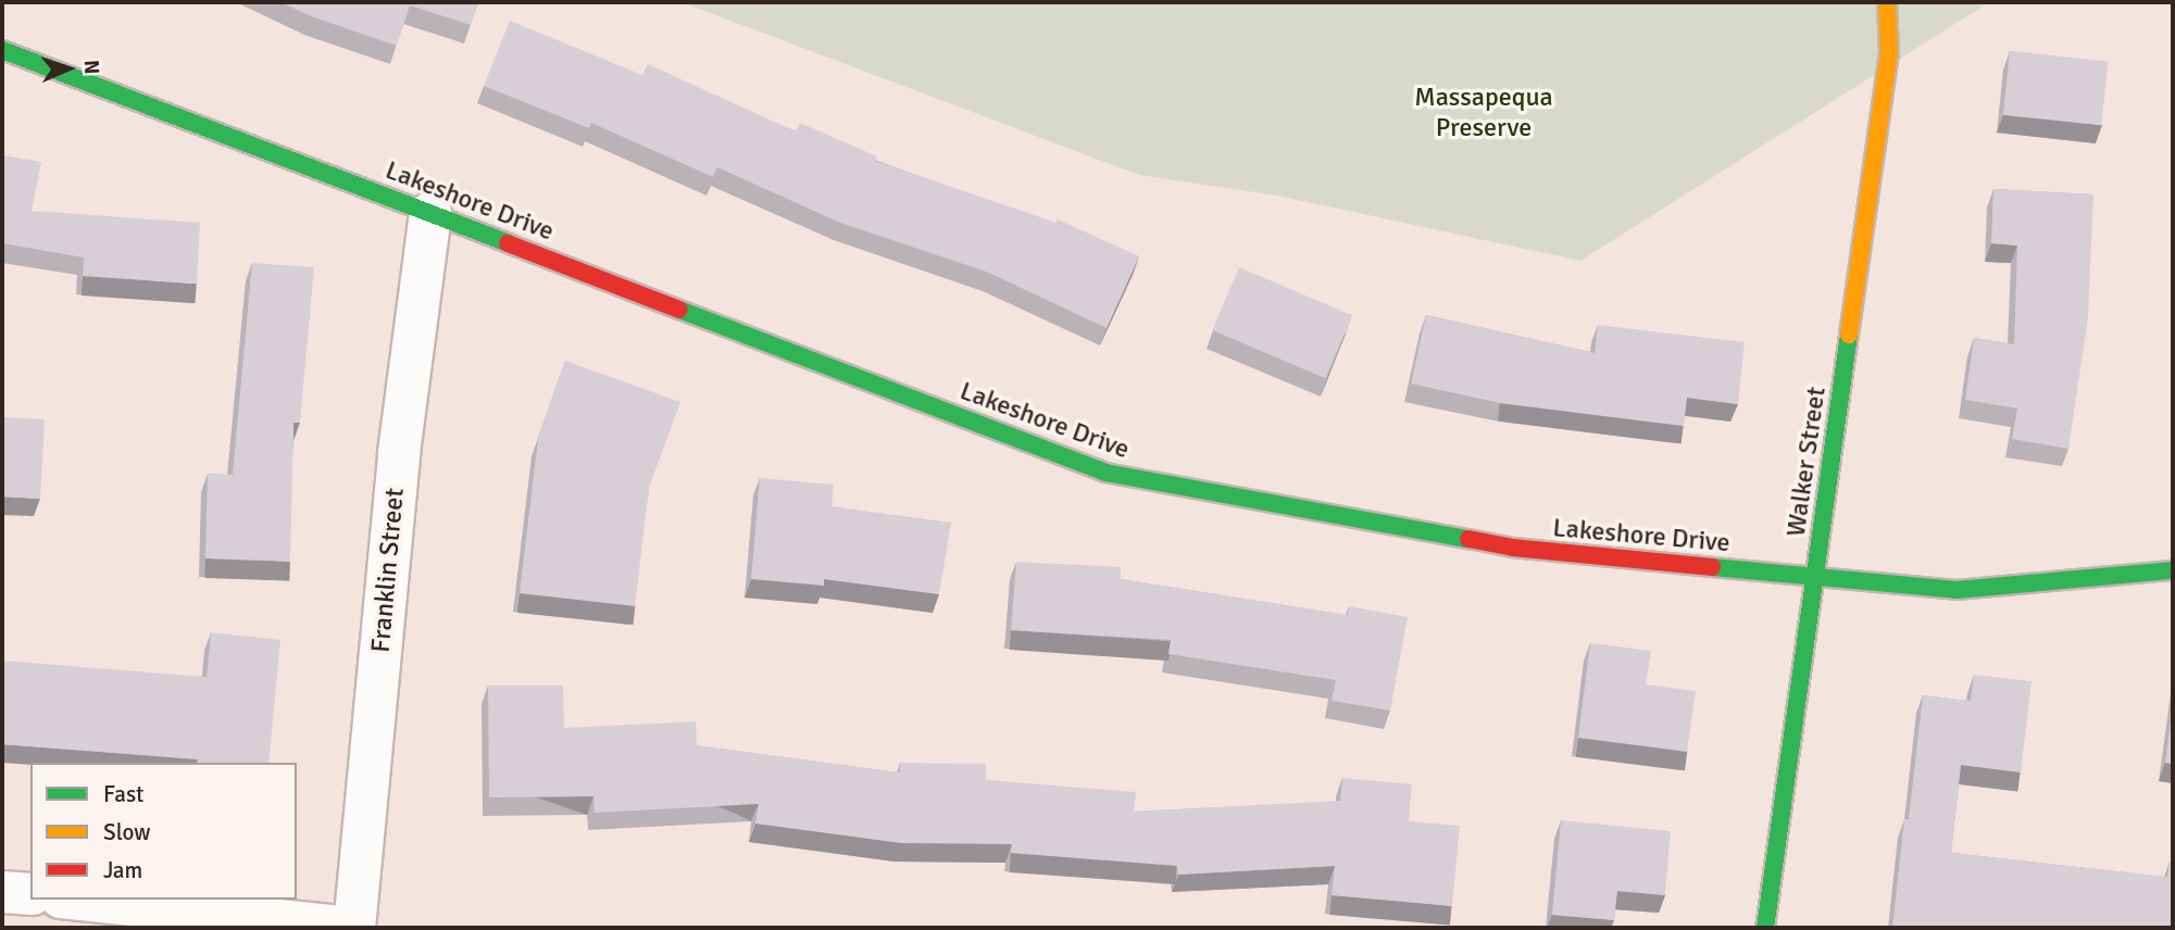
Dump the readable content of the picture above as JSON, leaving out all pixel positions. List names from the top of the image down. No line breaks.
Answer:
{"streets":{"street":["Lakeshore Drive","Walker Street","Franklin Street"]},"crossings":[["Lakeshore Drive","Walker Street"],["Lakeshore Drive","Franklin Street"]],"parks":["Massapequa Preserve"],"legend":["Fast","Slow","Jam"],"north":"right"}
